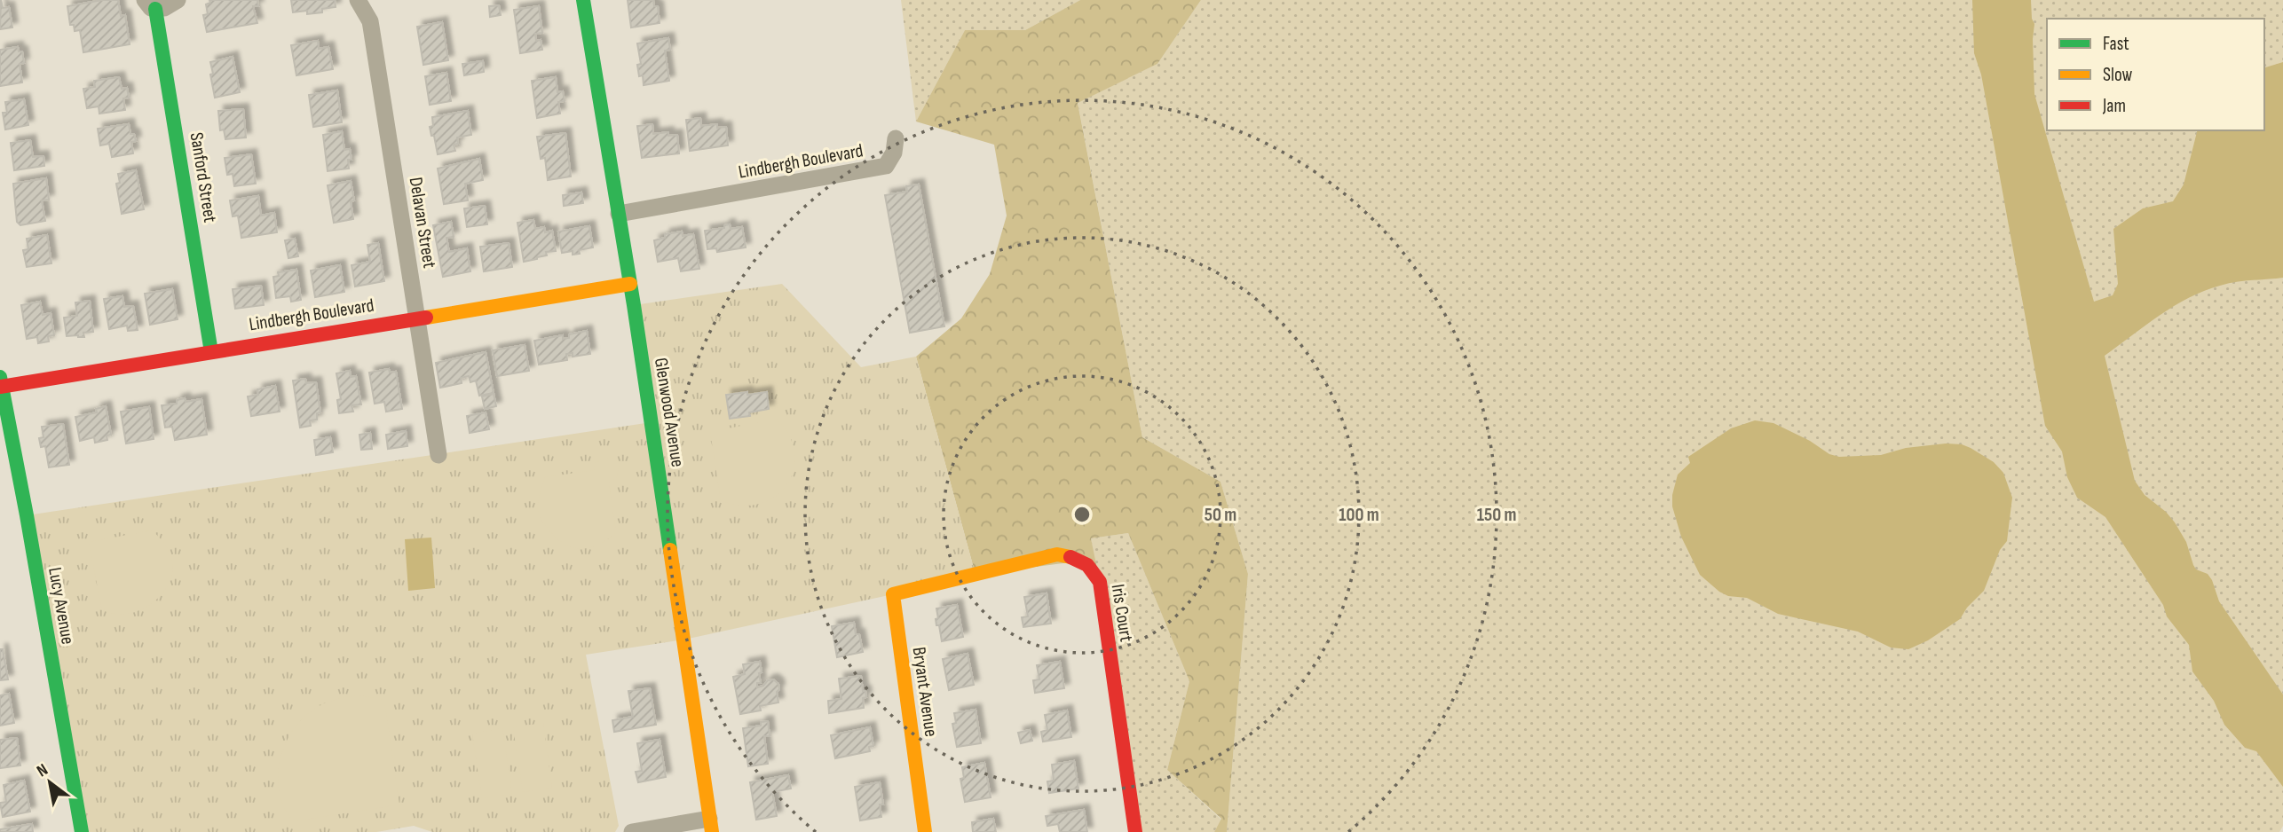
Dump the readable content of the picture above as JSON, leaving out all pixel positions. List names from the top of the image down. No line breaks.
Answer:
{"streets":{"street":["Lindbergh Boulevard","Sanford Street","Delavan Street","Glenwood Avenue","Lucy Avenue","Iris Court","Bryant Avenue"]},"crossings":[["Lindbergh Boulevard","Sanford Street"],["Lindbergh Boulevard","Delavan Street"],["Lindbergh Boulevard","Glenwood Avenue"],["Lindbergh Boulevard","Lucy Avenue"],["Iris Court","Bryant Avenue"]],"legend":["Fast","Slow","Jam"],"north":"top left","rings":["50 m","100 m","150 m"]}
